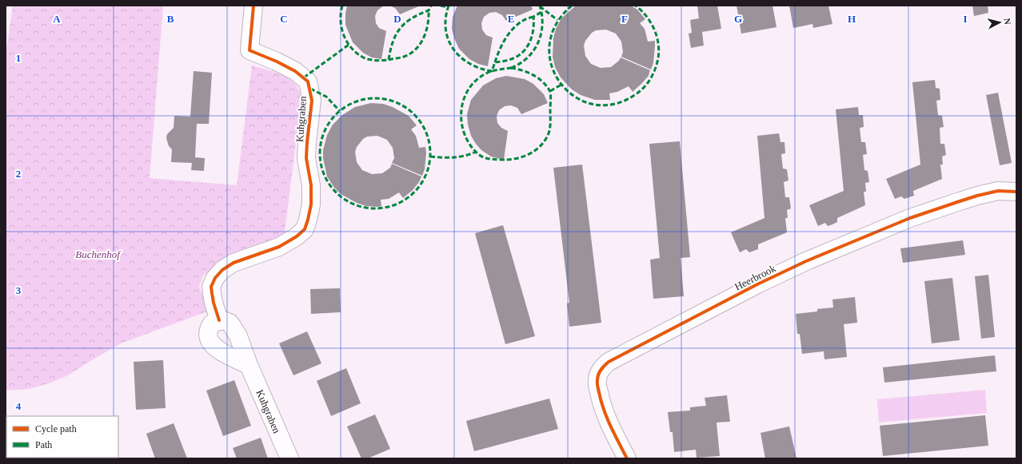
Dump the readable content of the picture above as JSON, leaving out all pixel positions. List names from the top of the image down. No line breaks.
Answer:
{"streets":{"street":["Kuhgraben","Heerbrook"]},"parks":["Buchenhof"],"legend":["Cycle path","Path"],"north":"right","grid":{"columns":["A","B","C","D","E","F","G","H","I"],"rows":["1","2","3","4"]}}
